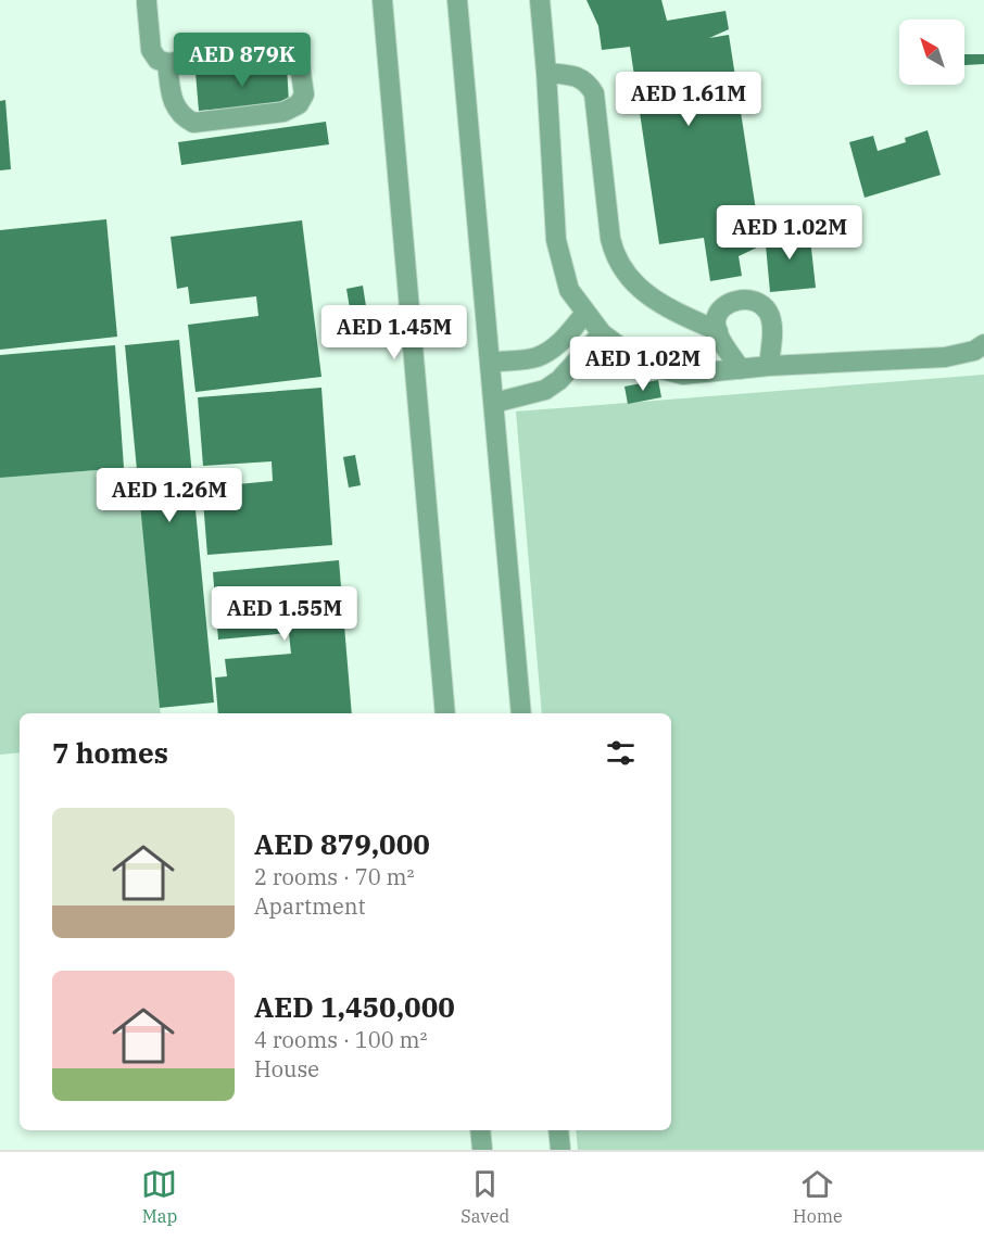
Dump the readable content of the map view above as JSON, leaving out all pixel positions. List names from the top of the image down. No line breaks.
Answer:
{"north":"top left","page":{"price":["AED 879K","AED 1.61M","AED 1.02M","AED 1.45M","AED 1.02M","AED 1.26M","AED 1.55M"],"heading":"7 homes","list":[{"name":"AED 879,000","note":"2 rooms · 70 m² · Apartment"},{"name":"AED 1,450,000","note":"4 rooms · 100 m² · House"}],"tabs":["Map","Saved","Home"]}}
